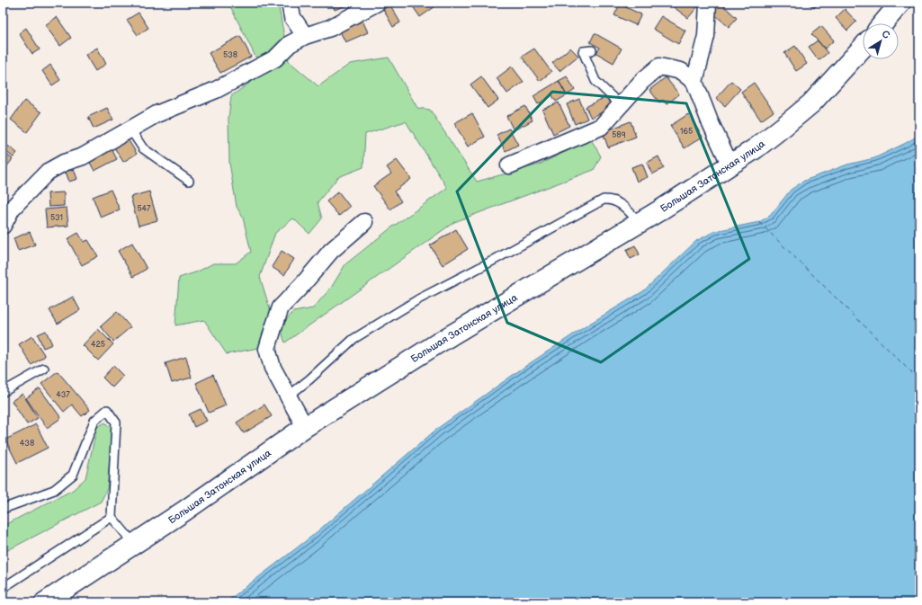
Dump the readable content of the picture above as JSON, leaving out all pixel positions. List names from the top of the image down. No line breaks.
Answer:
{"streets":{"street":["Большая Затонская улица"]},"house_numbers":["538","165","589","547","531","425","437","438"],"north":"top right"}
